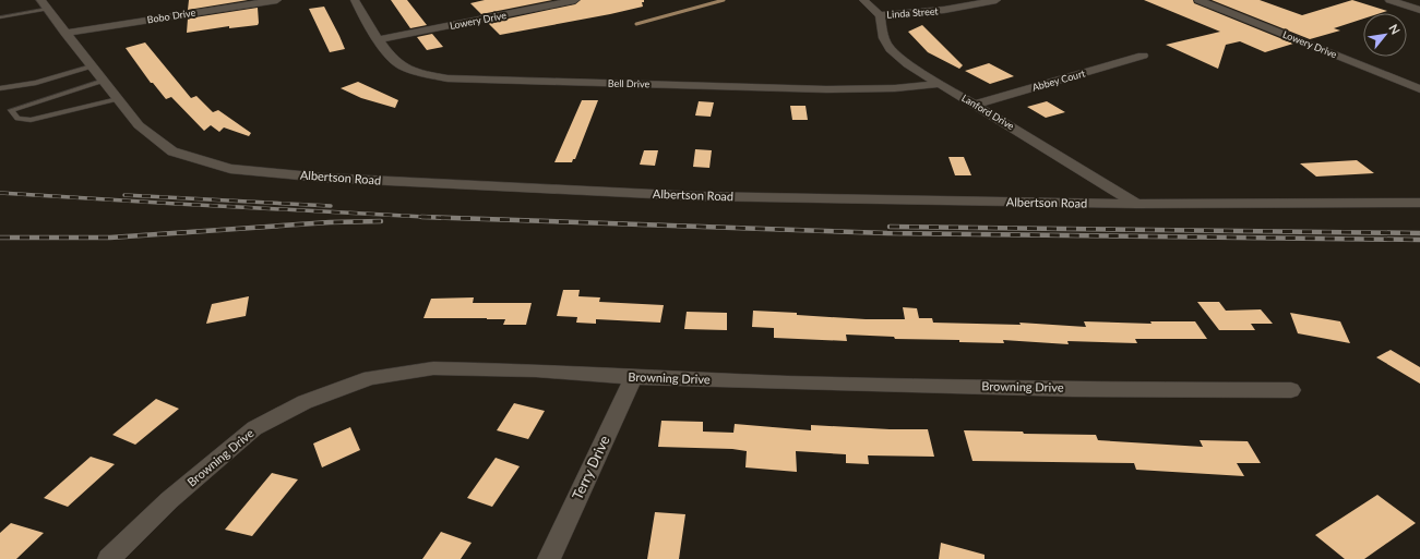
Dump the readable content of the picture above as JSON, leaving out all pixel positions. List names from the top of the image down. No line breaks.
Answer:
{"streets":{"street":["Linda Street","Bobo Drive","Lowery Drive","Abbey Court","Bell Drive","Lanford Drive","Albertson Road","Browning Drive","Terry Drive"]},"crossings":[["Linda Street","Lanford Drive"],["Bobo Drive","Albertson Road"],["Lowery Drive","Bell Drive"],["Abbey Court","Lanford Drive"],["Bell Drive","Lanford Drive"],["Lanford Drive","Albertson Road"],["Browning Drive","Terry Drive"]],"north":"top right"}
